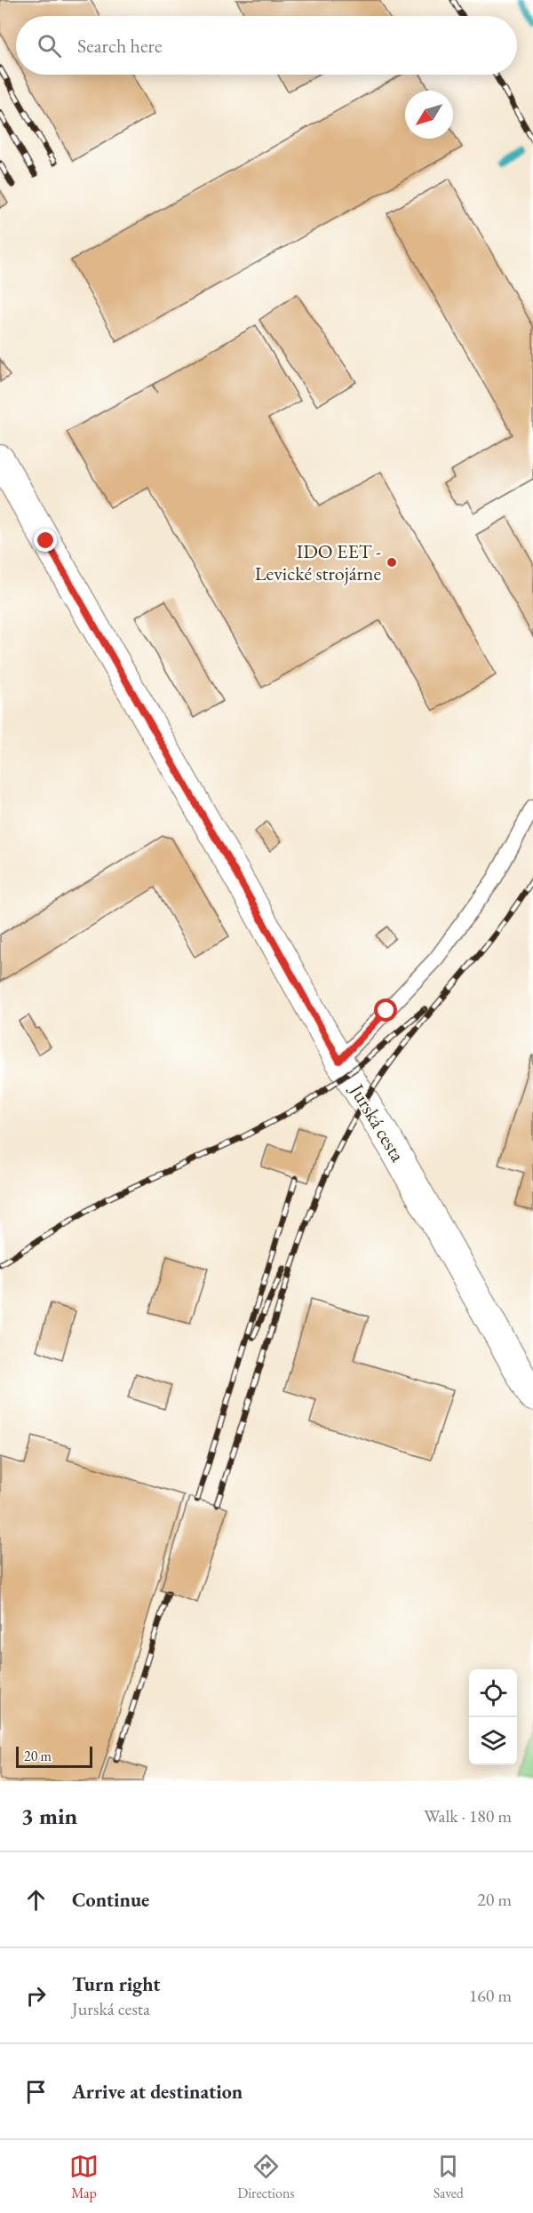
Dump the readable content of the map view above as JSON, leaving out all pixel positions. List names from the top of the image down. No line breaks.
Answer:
{"streets":{"street":["Jurská cesta"]},"places":["IDO EET - Levické strojárne"],"scale_bar":"20 m","north":"bottom left","page":{"search":"Search here","scale":"20 m","heading":["3 min","Walk · 180 m"],"list":[["Continue","20 m"],["Turn right","Jurská cesta","160 m"],"Arrive at destination"],"nav":["Map","Directions","Saved"]}}
